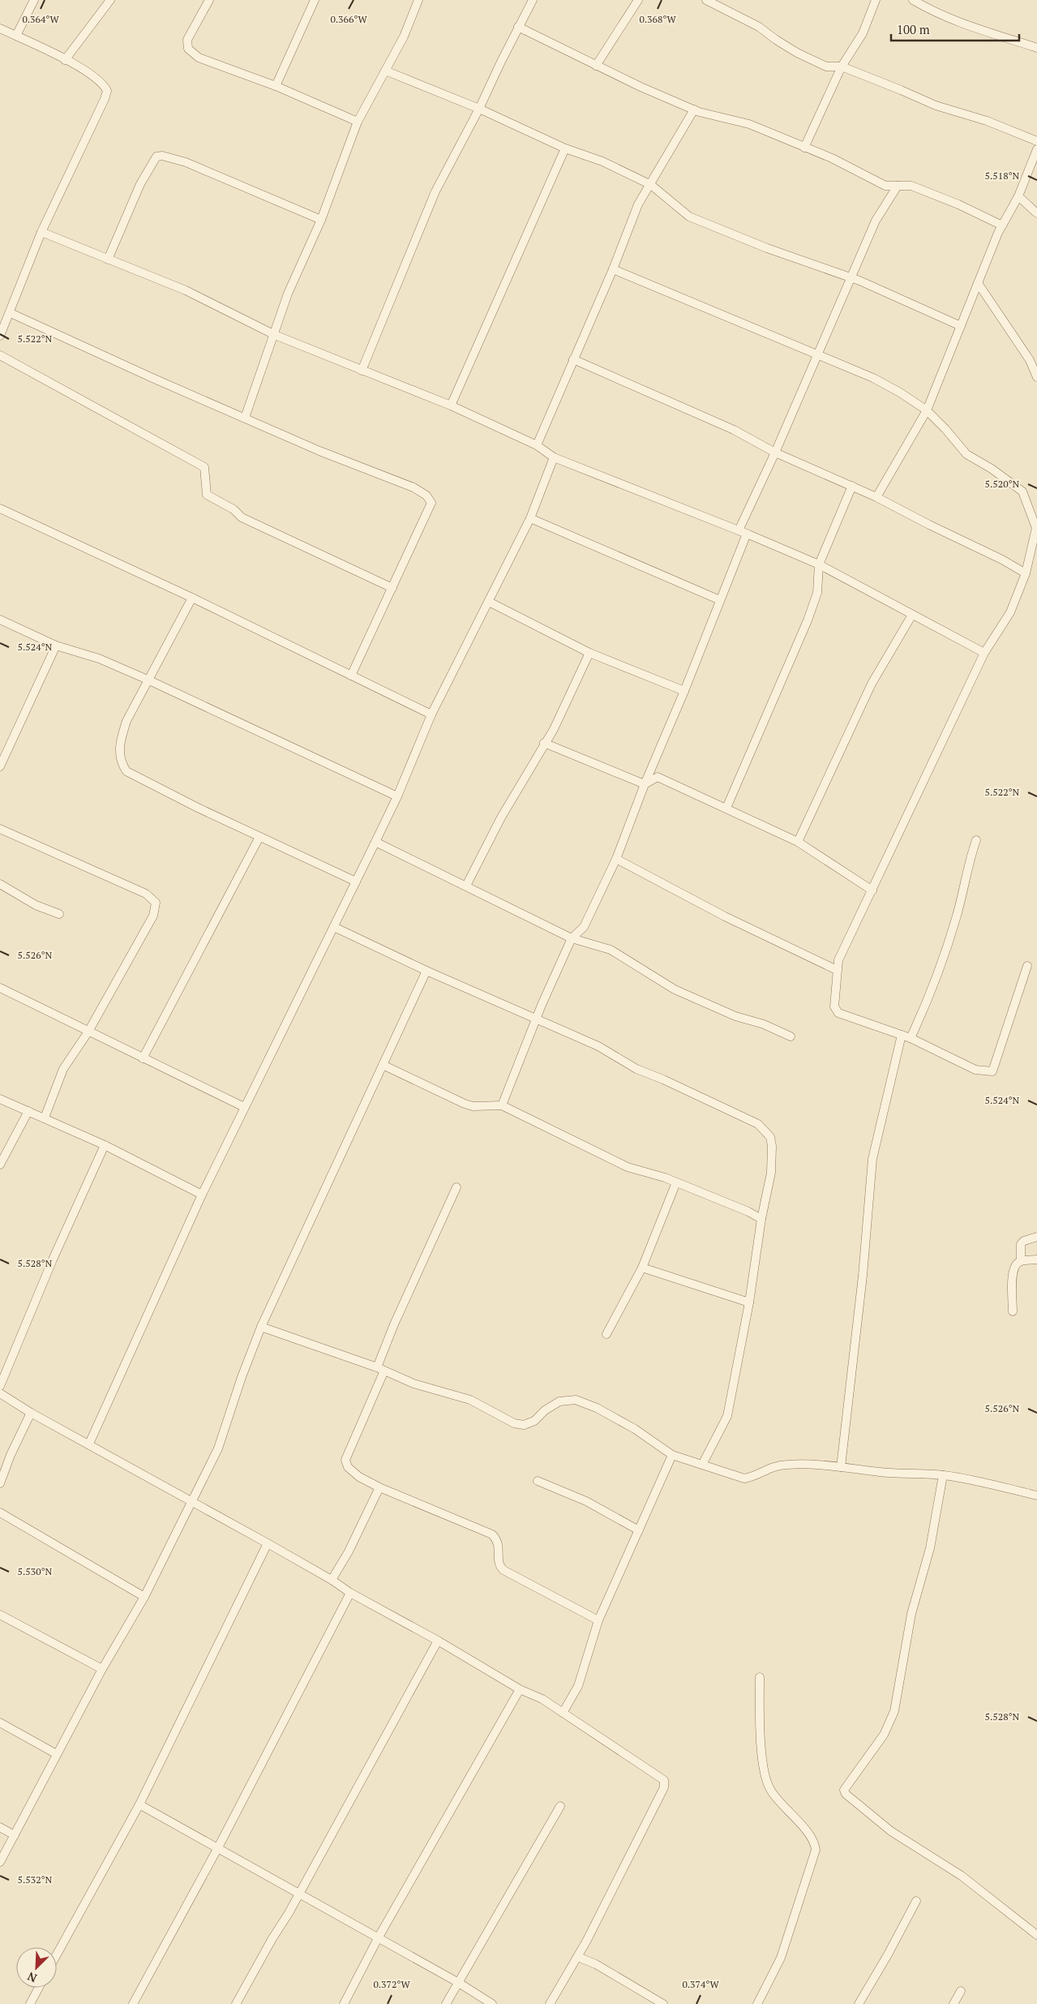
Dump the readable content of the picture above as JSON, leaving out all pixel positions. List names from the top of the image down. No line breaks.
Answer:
{"scale_bar":"100 m","north":"bottom left","coordinates":["0.364°W","0.366°W","0.368°W","5.518°N","5.522°N","5.520°N","5.524°N","5.526°N","5.528°N","5.530°N","5.532°N","0.372°W","0.374°W"]}
